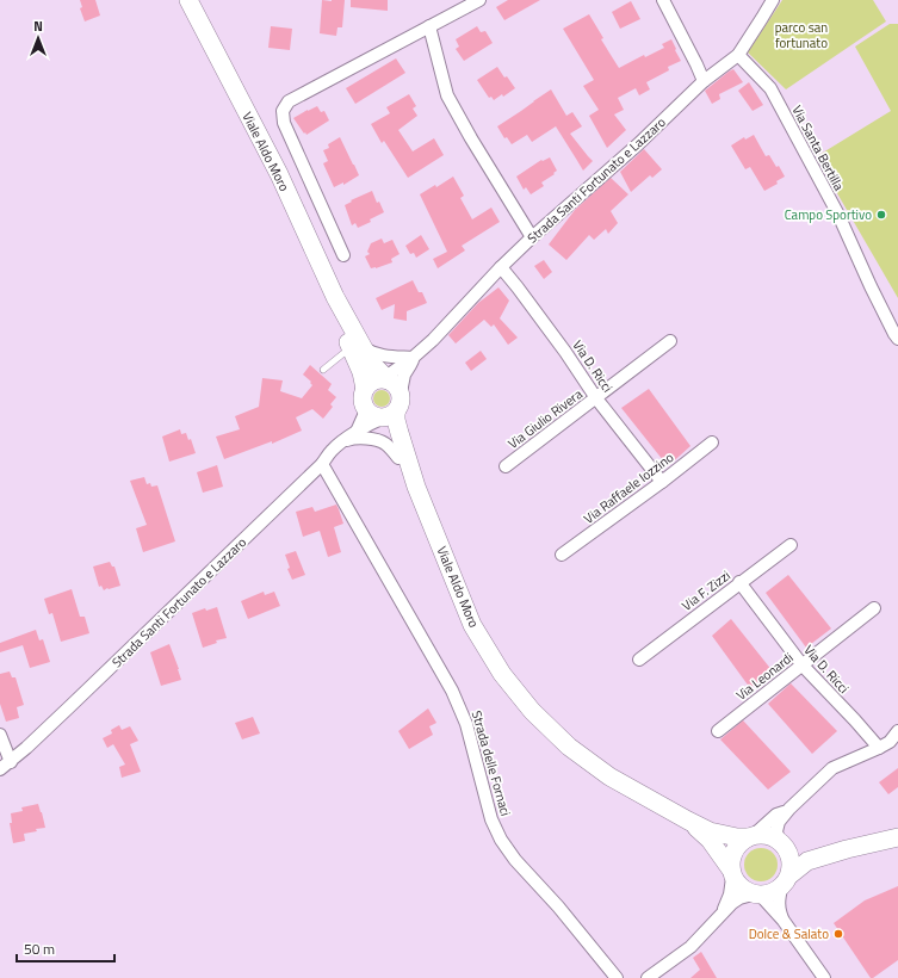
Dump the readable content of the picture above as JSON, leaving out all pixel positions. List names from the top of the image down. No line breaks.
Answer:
{"streets":{"main road":["Viale Aldo Moro","Strada Santi Fortunato e Lazzaro"],"street":["Via Santa Bertilla","Via D. Ricci","Via Giulio Rivera","Via Raffaele Iozzino","Via F. Zizzi","Via Leonardi","Strada delle Fornaci"]},"crossings":[["Via Santa Bertilla","Strada Santi Fortunato e Lazzaro"],["Viale Aldo Moro","Strada Santi Fortunato e Lazzaro"],["Strada Santi Fortunato e Lazzaro","Via D. Ricci"],["Strada Santi Fortunato e Lazzaro","Strada delle Fornaci"],["Via D. Ricci","Via Giulio Rivera"],["Via D. Ricci","Via Raffaele Iozzino"],["Via D. Ricci","Via F. Zizzi"],["Via D. Ricci","Via Leonardi"]],"parks":["parco san fortunato"],"places":["Campo Sportivo","Dolce & Salato"],"scale_bar":"50 m","north":"top"}
